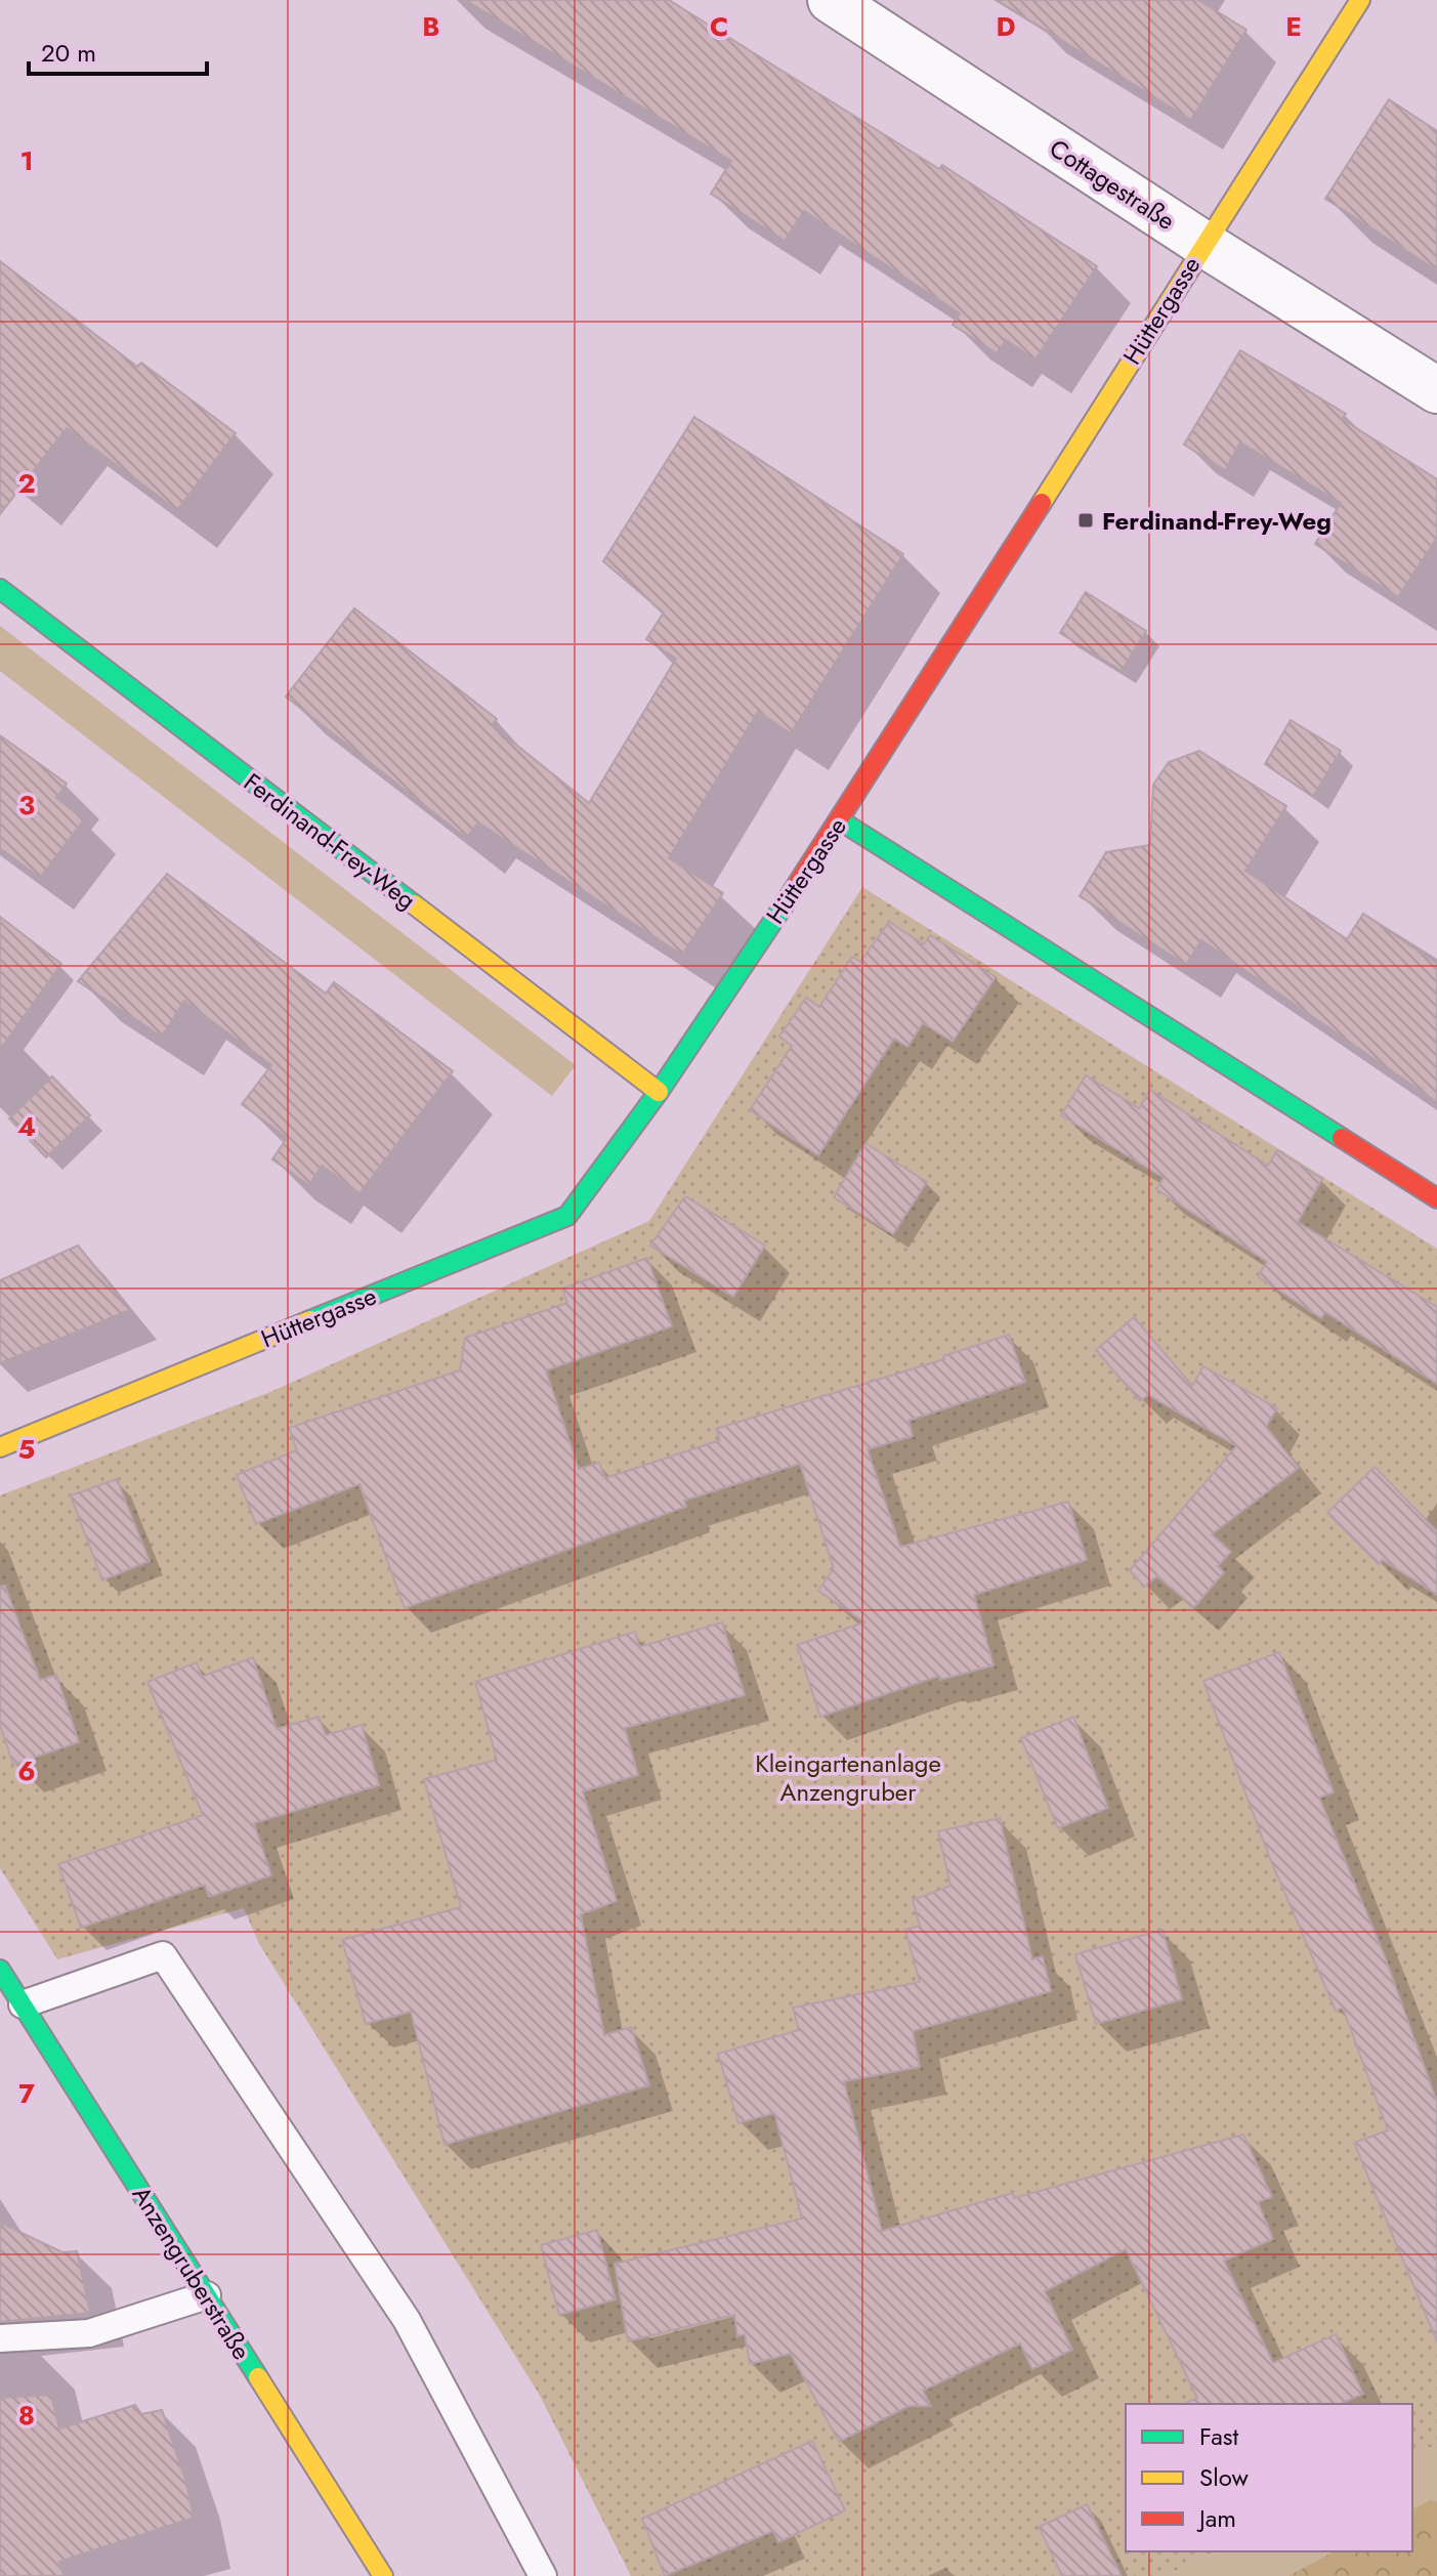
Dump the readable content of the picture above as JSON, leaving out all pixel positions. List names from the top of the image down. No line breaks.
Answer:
{"streets":{"street":["Cottagestraße","Hüttergasse","Ferdinand-Frey-Weg","Anzengruberstraße"]},"crossings":[["Cottagestraße","Hüttergasse"],["Hüttergasse","Ferdinand-Frey-Weg"]],"parks":["Kleingartenanlage Anzengruber"],"places":{"transit":["Ferdinand-Frey-Weg"]},"legend":["Fast","Slow","Jam"],"scale_bar":"20 m","grid":{"columns":["B","C","D","E"],"rows":["1","2","3","4","5","6","7","8"]}}
